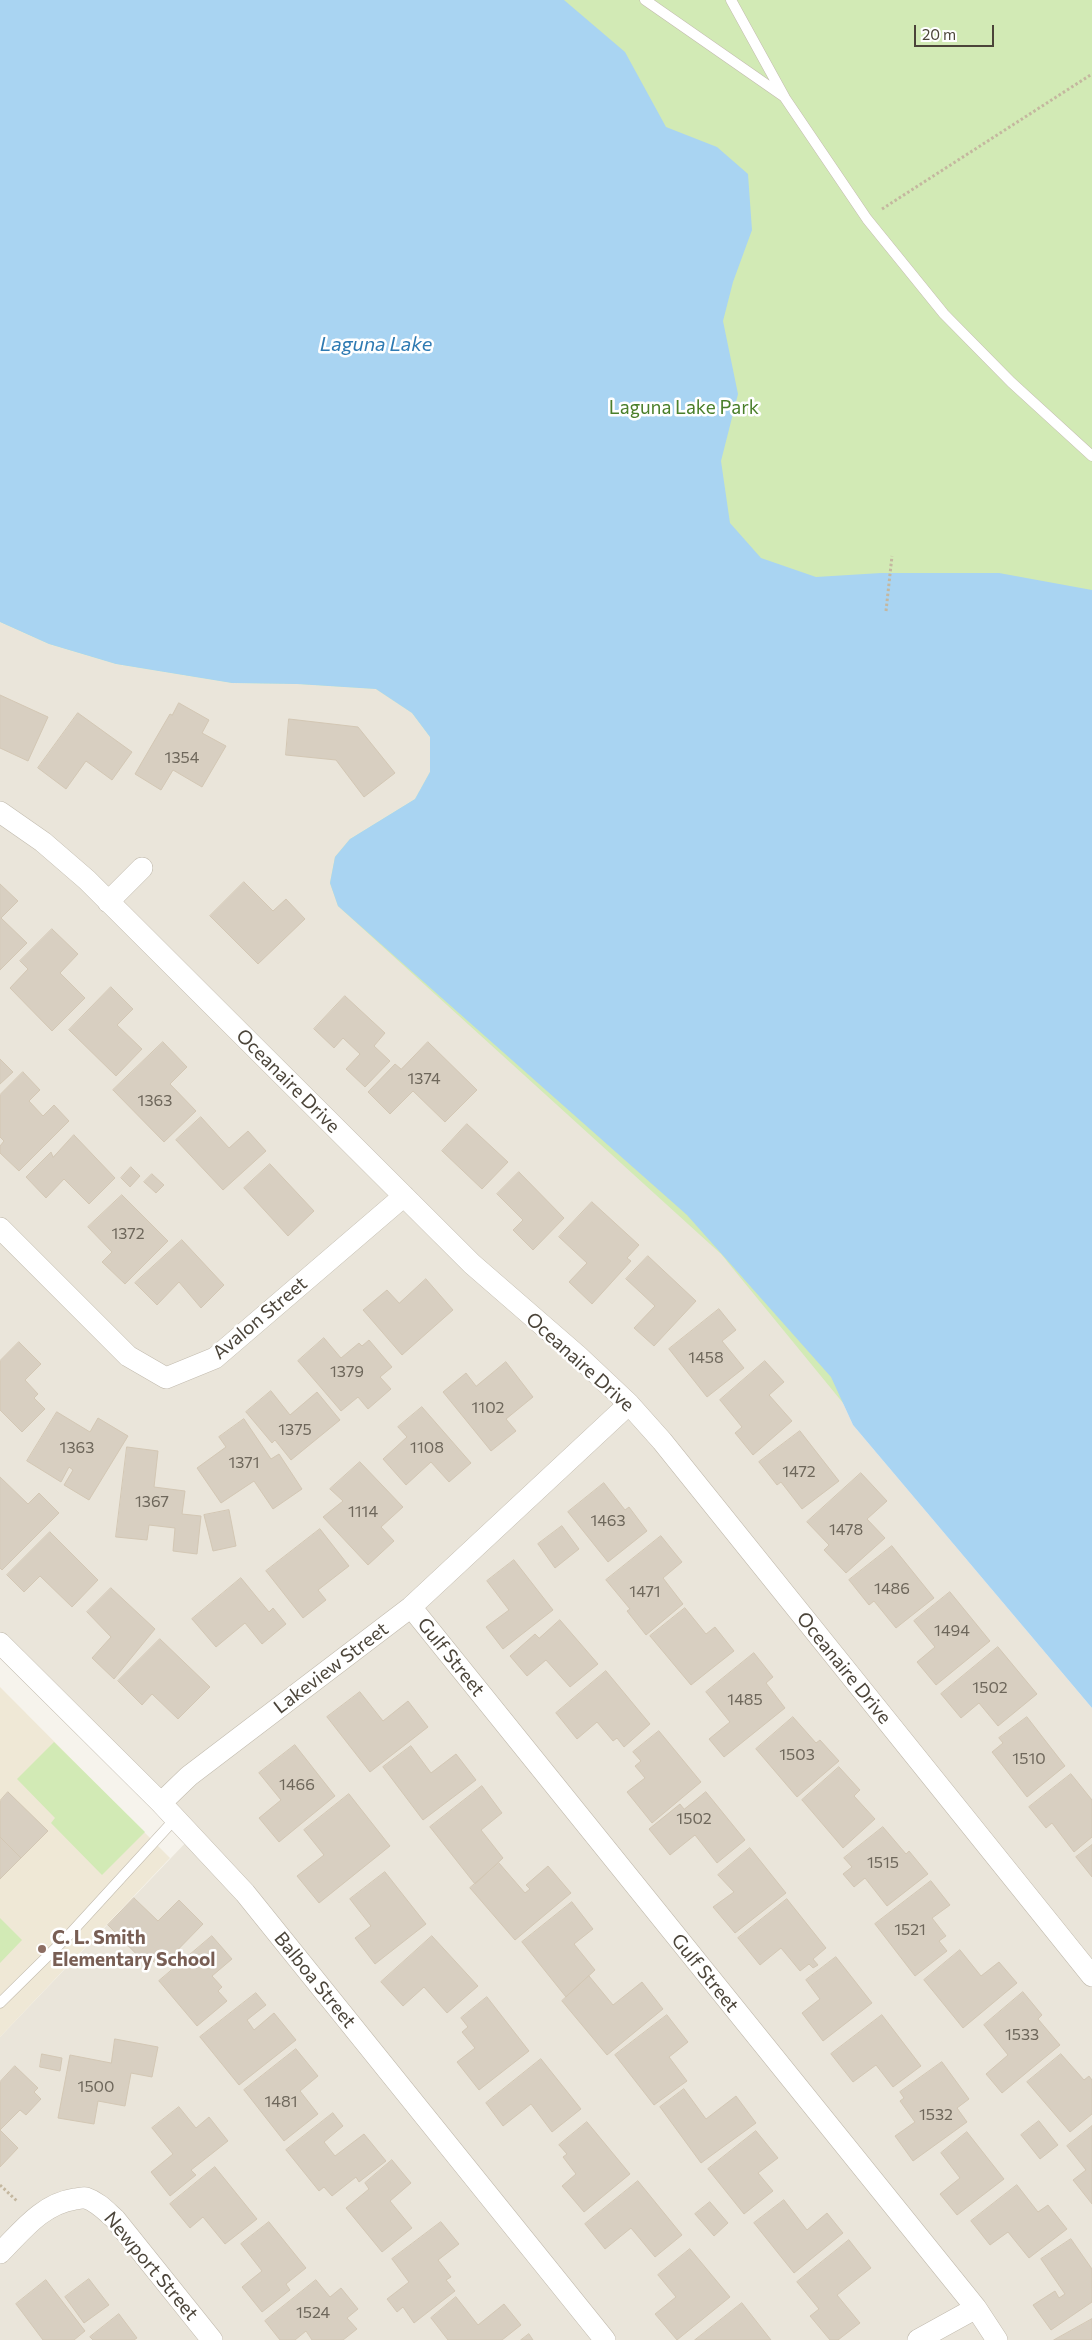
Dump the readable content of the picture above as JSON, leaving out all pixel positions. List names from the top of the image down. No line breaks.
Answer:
{"streets":{"street":["Oceanaire Drive","Avalon Street","Gulf Street","Lakeview Street","Balboa Street","Newport Street"]},"crossings":[["Oceanaire Drive","Avalon Street"],["Oceanaire Drive","Lakeview Street"],["Gulf Street","Lakeview Street"],["Lakeview Street","Balboa Street"]],"water":["Laguna Lake"],"parks":["Laguna Lake Park"],"places":["C. L. Smith Elementary School"],"house_numbers":["1354","1374","1363","1372","1458","1379","1102","1375","1363","1108","1371","1472","1367","1114","1463","1478","1486","1471","1494","1502","1485","1503","1510","1466","1502","1515","1521","1533","1500","1481","1532","1524"],"scale_bar":"20 m"}
